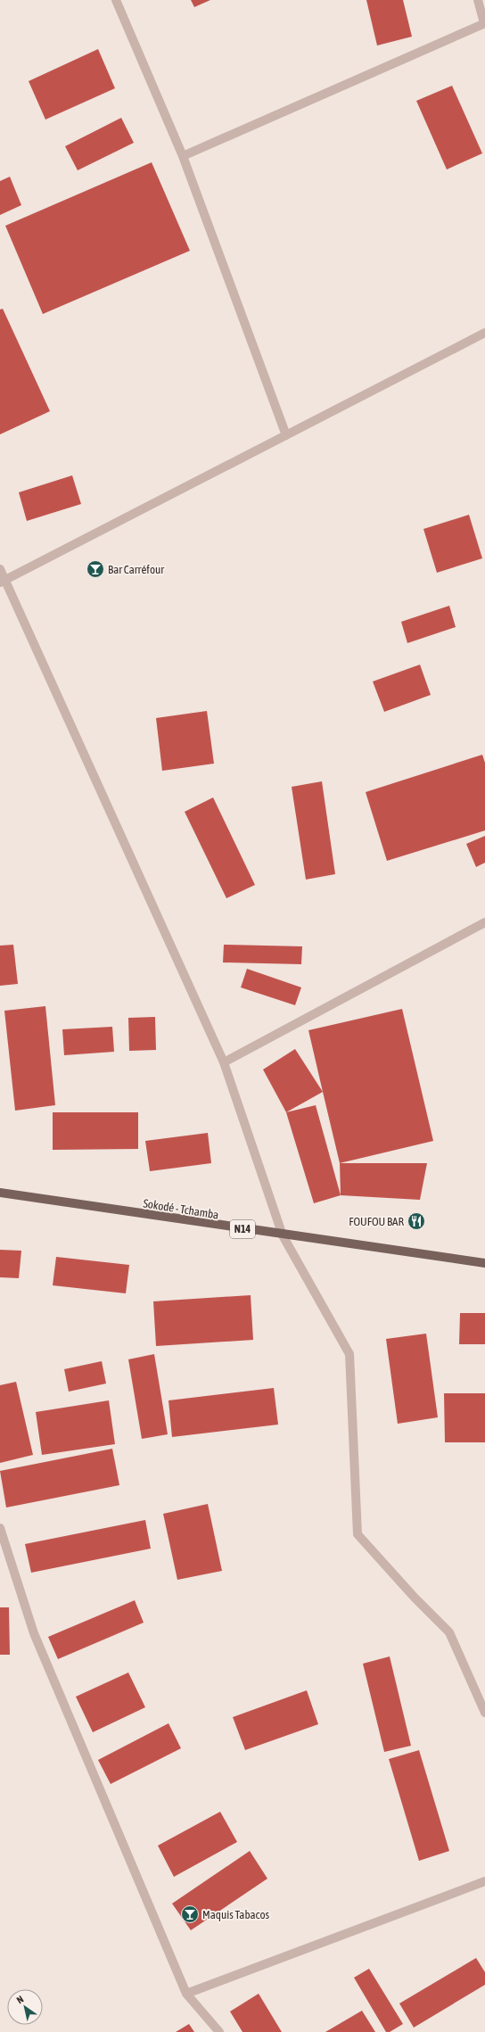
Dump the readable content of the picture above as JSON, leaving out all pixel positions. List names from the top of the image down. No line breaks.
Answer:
{"streets":{"main road":["Sokodé - Tchamba","N14"]},"places":{"bar":["Bar Carréfour","Maquis Tabacos"],"restaurant":["FOUFOU BAR"]},"north":"top left"}
